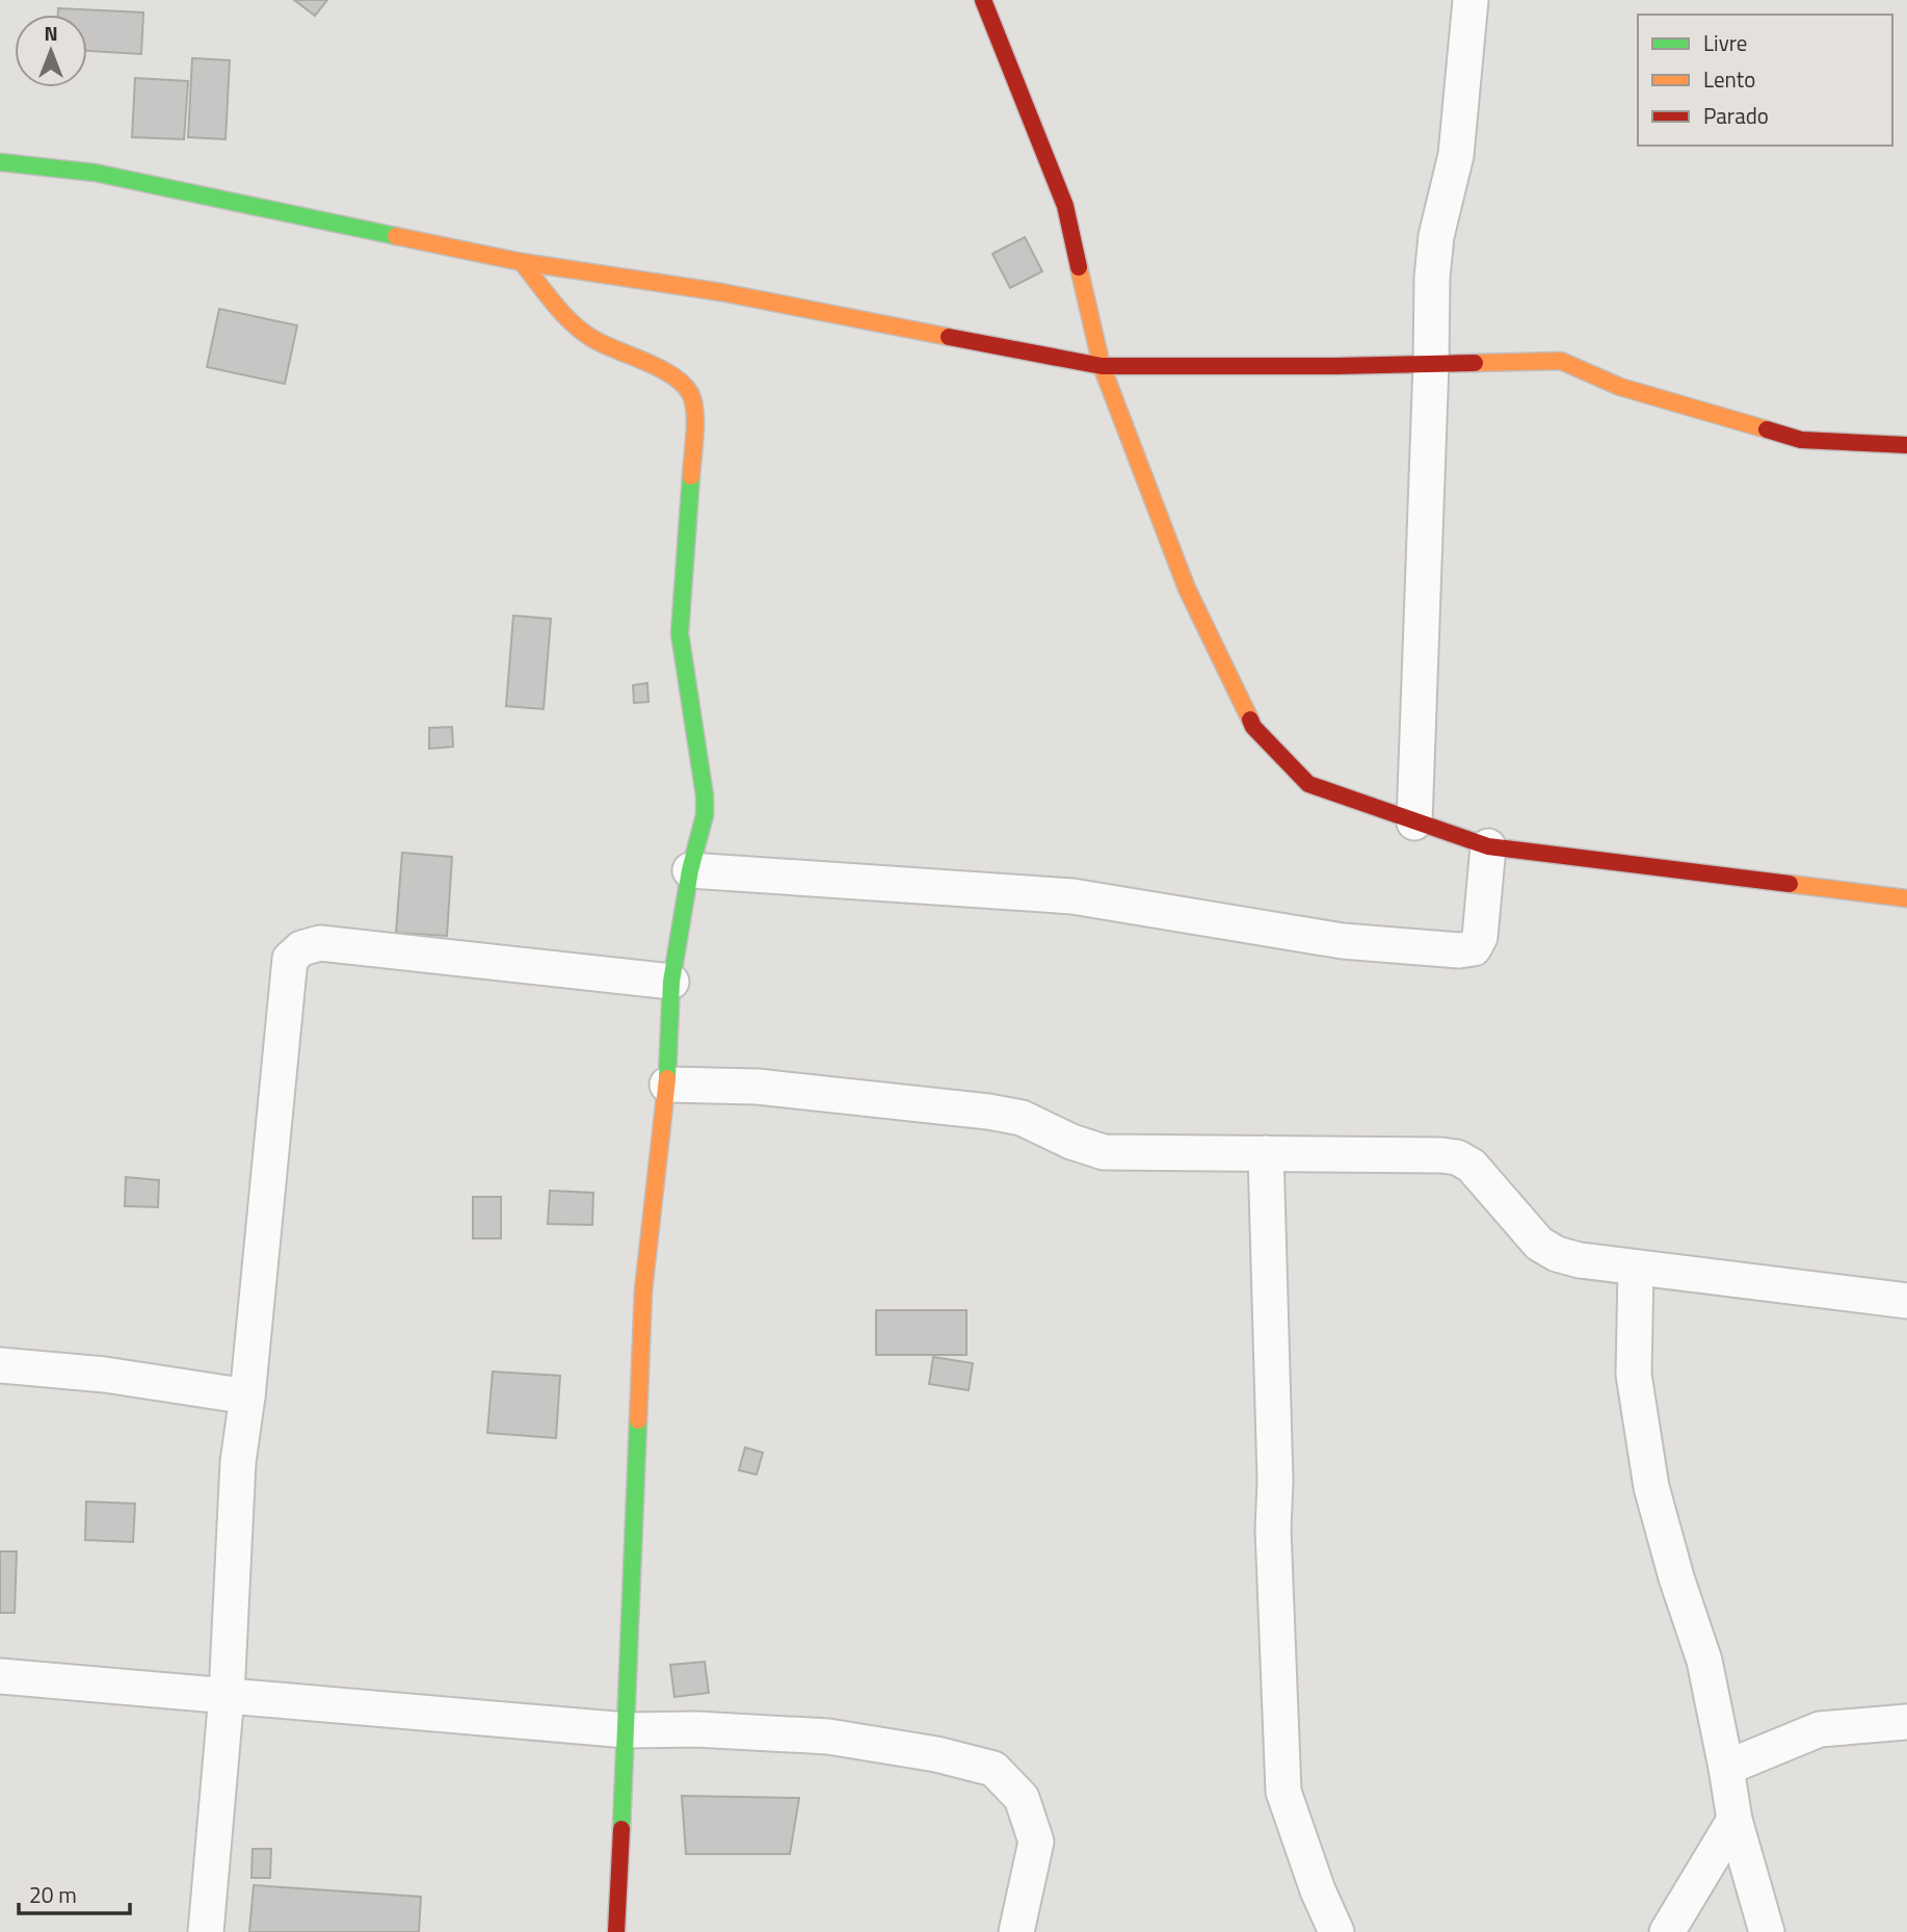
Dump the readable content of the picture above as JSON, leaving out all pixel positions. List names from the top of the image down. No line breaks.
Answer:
{"legend":["Livre","Lento","Parado"],"scale_bar":"20 m","north":"top"}
